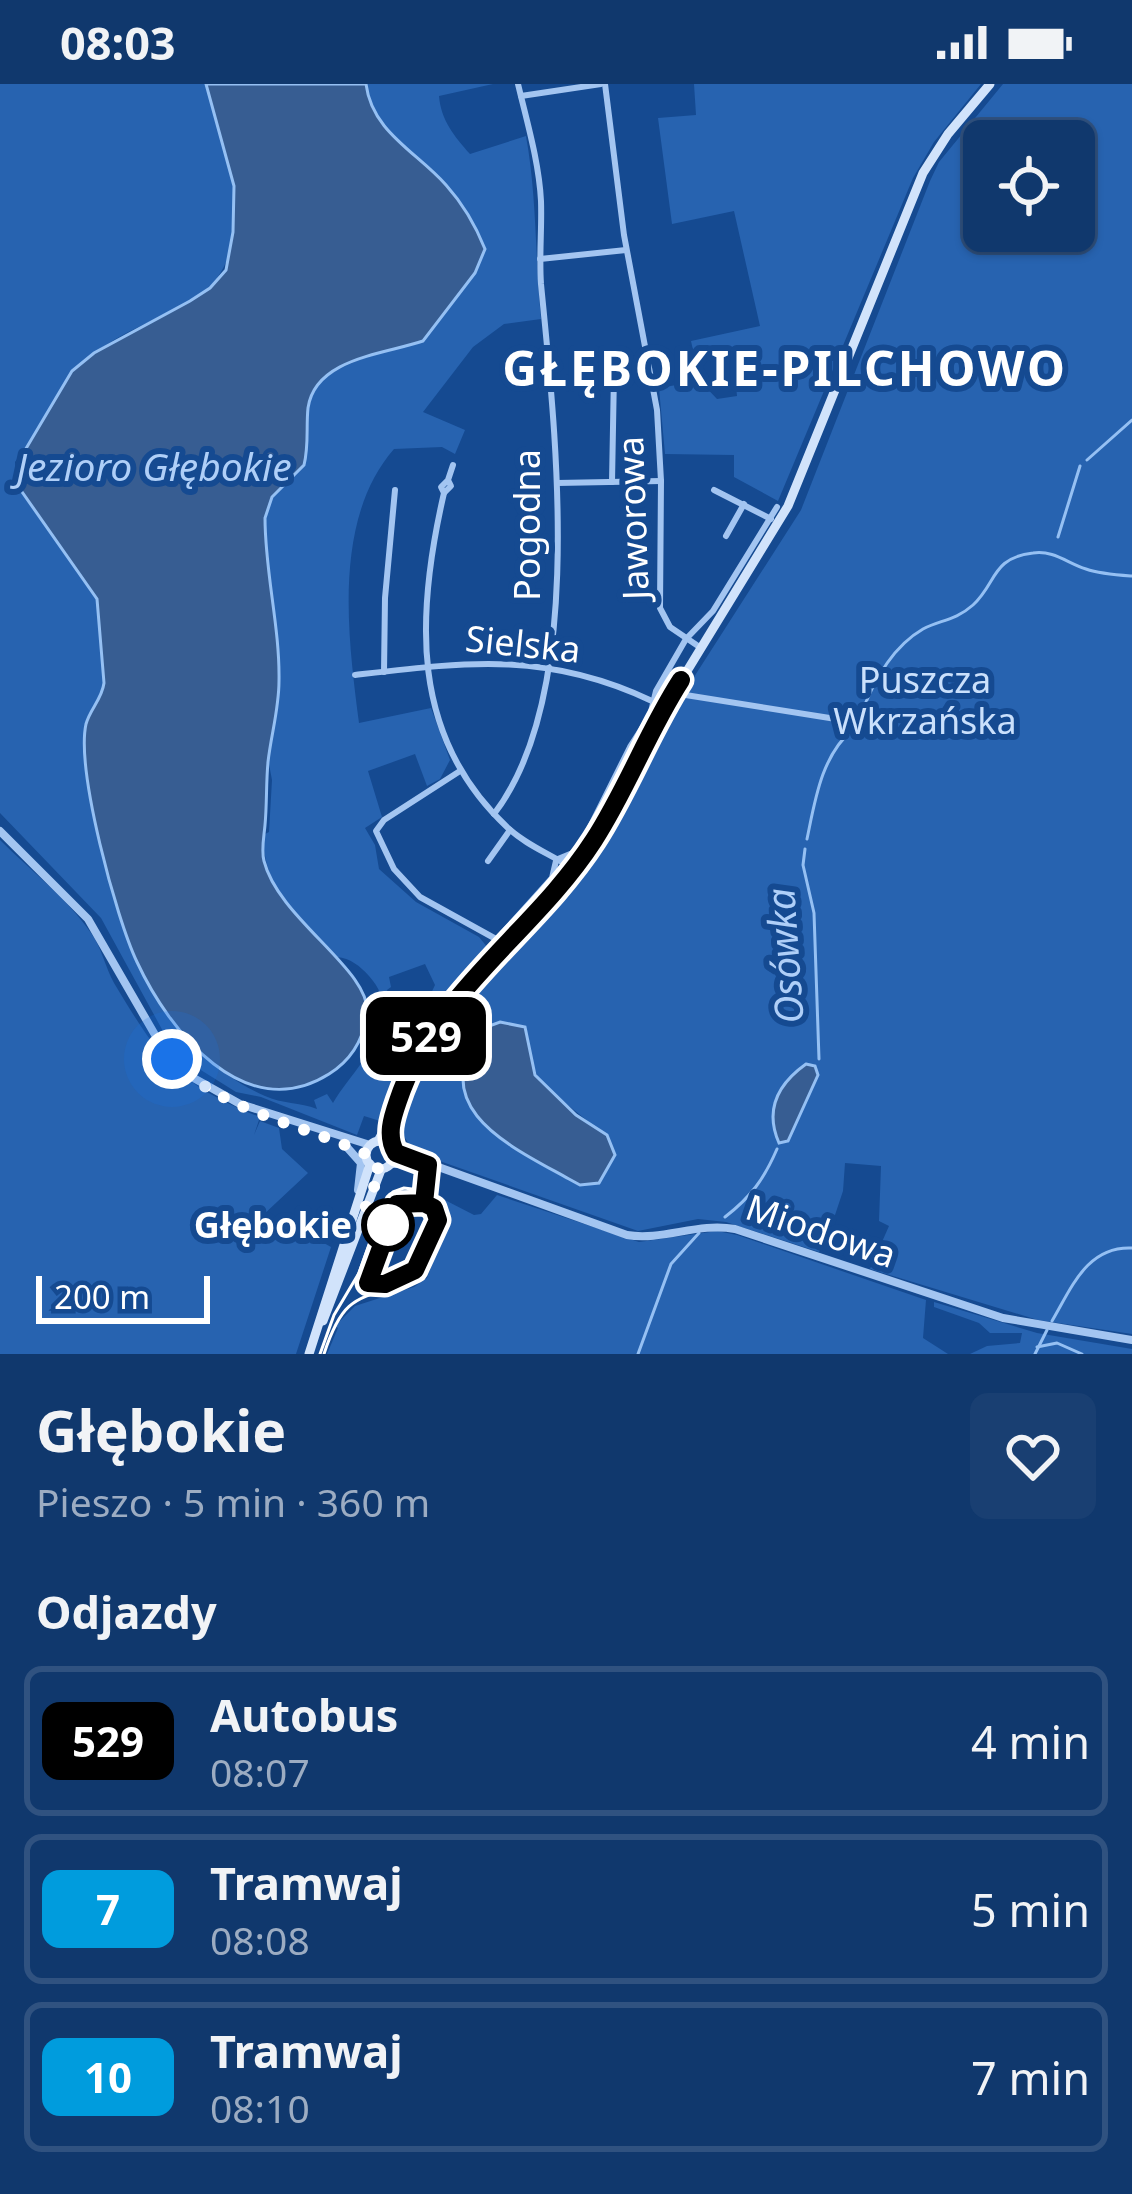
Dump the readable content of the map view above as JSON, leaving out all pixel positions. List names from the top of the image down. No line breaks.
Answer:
{"streets":{"street":["Jaworowa","Pogodna","Sielska","Miodowa"]},"crossings":[["Pogodna","Sielska"]],"districts":["GŁĘBOKIE-PILCHOWO"],"water":["Jezioro Głębokie","Osówka"],"parks":["Puszcza Wkrzańska"],"places":["Głębokie"],"lines":["bus line 529"],"scale_bar":"200 m","page":{"status":"08:03","on_map":"529","scale":"200 m","heading":[["Głębokie","Pieszo · 5 min · 360 m"],"Odjazdy"],"list":[{"mark":"529","name":"Autobus","note":"08:07","value":"4 min"},{"mark":"7","name":"Tramwaj","note":"08:08","value":"5 min"},{"mark":"10","name":"Tramwaj","note":"08:10","value":"7 min"}]}}
